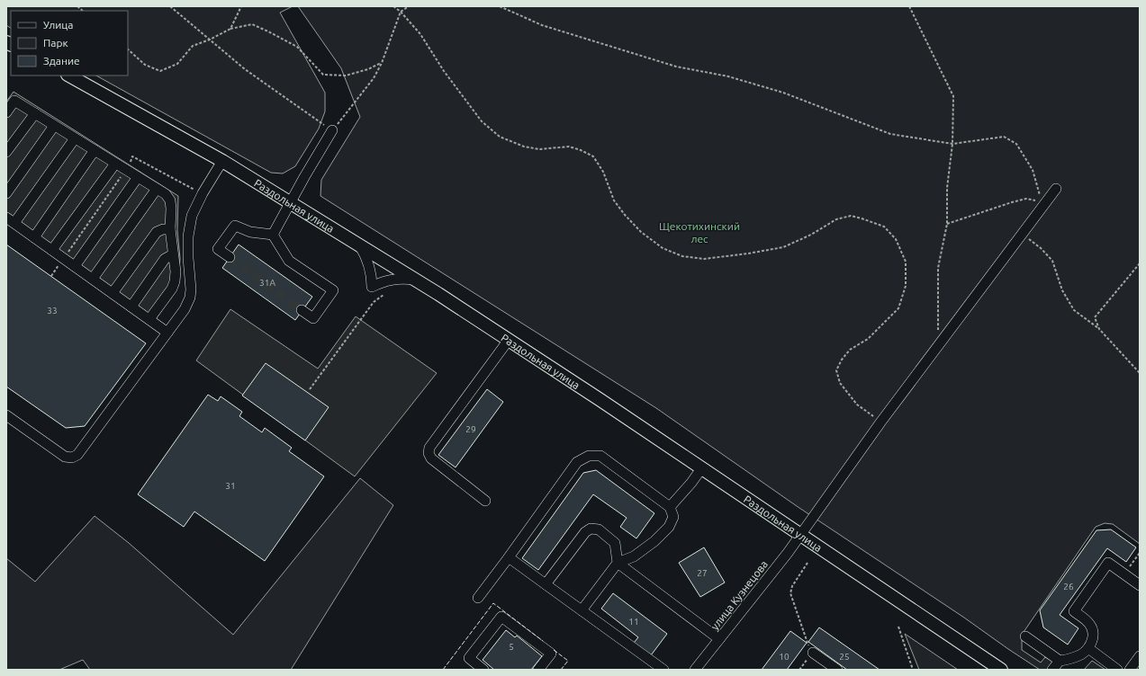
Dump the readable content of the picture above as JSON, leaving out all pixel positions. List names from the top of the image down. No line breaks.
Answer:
{"streets":{"main road":["Раздольная улица"],"street":["улица Кузнецова"]},"crossings":[["Раздольная улица","улица Кузнецова"]],"parks":["Щекотихинский лес"],"house_numbers":["31А","33","29","31","27","26","11","5","10","25"],"legend":["Улица","Парк","Здание"]}
